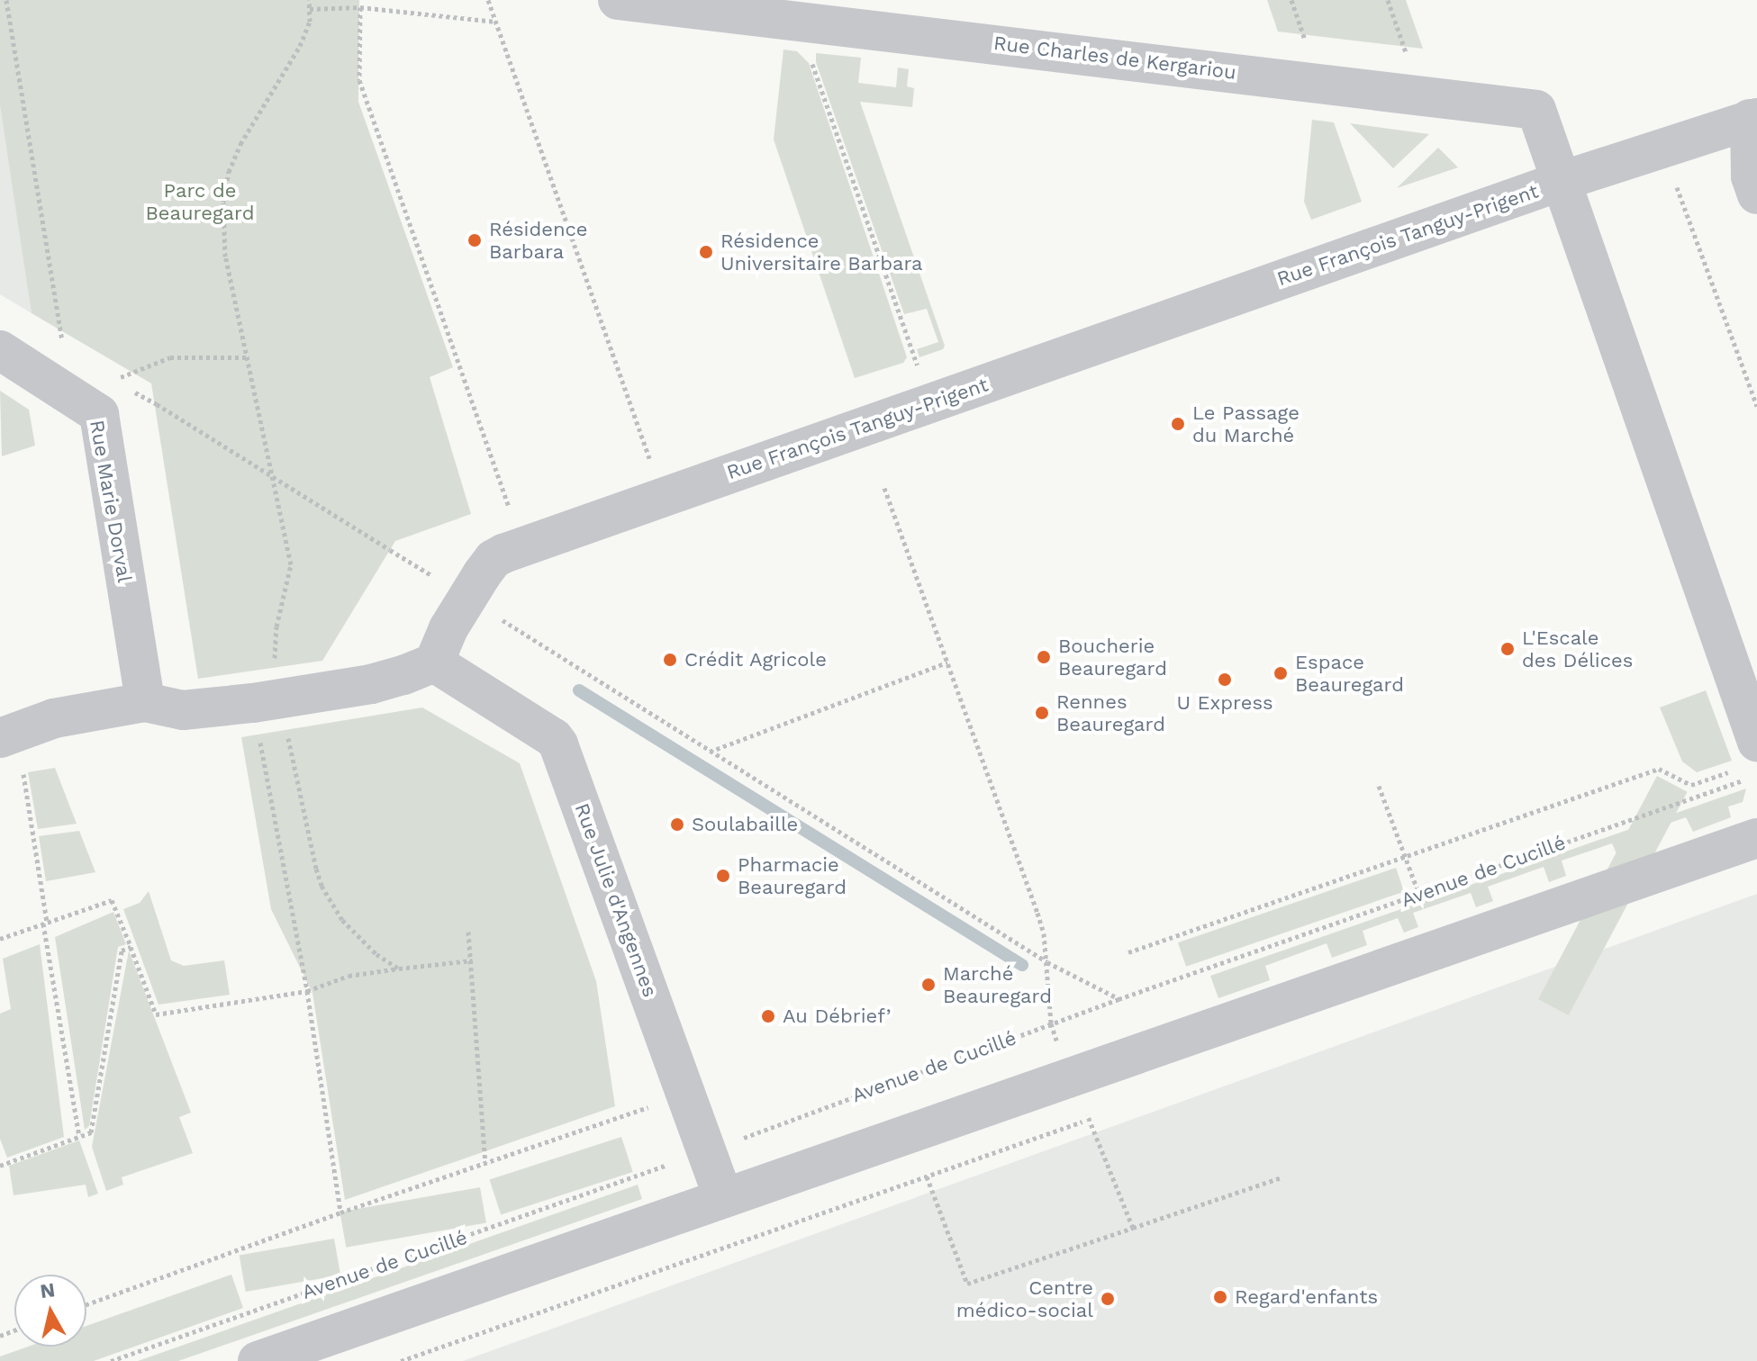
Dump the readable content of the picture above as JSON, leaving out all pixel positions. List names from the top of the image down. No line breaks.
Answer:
{"streets":{"street":["Rue Charles de Kergariou","Rue François Tanguy-Prigent","Rue Marie Dorval","Rue Julie d'Angennes"],"path":["Avenue de Cucillé"]},"crossings":[["Rue Charles de Kergariou","Rue François Tanguy-Prigent"],["Rue François Tanguy-Prigent","Rue Julie d'Angennes"],["Avenue de Cucillé","Rue Julie d'Angennes"]],"parks":["Parc de Beauregard"],"places":["Résidence Barbara","Résidence Universitaire Barbara","Le Passage du Marché","L'Escale des Délices","Boucherie Beauregard","Crédit Agricole","Espace Beauregard","U Express","Rennes Beauregard","Soulabaille","Pharmacie Beauregard","Marché Beauregard","Au Débrief’","Regard'enfants","Centre médico-social"],"north":"top"}
